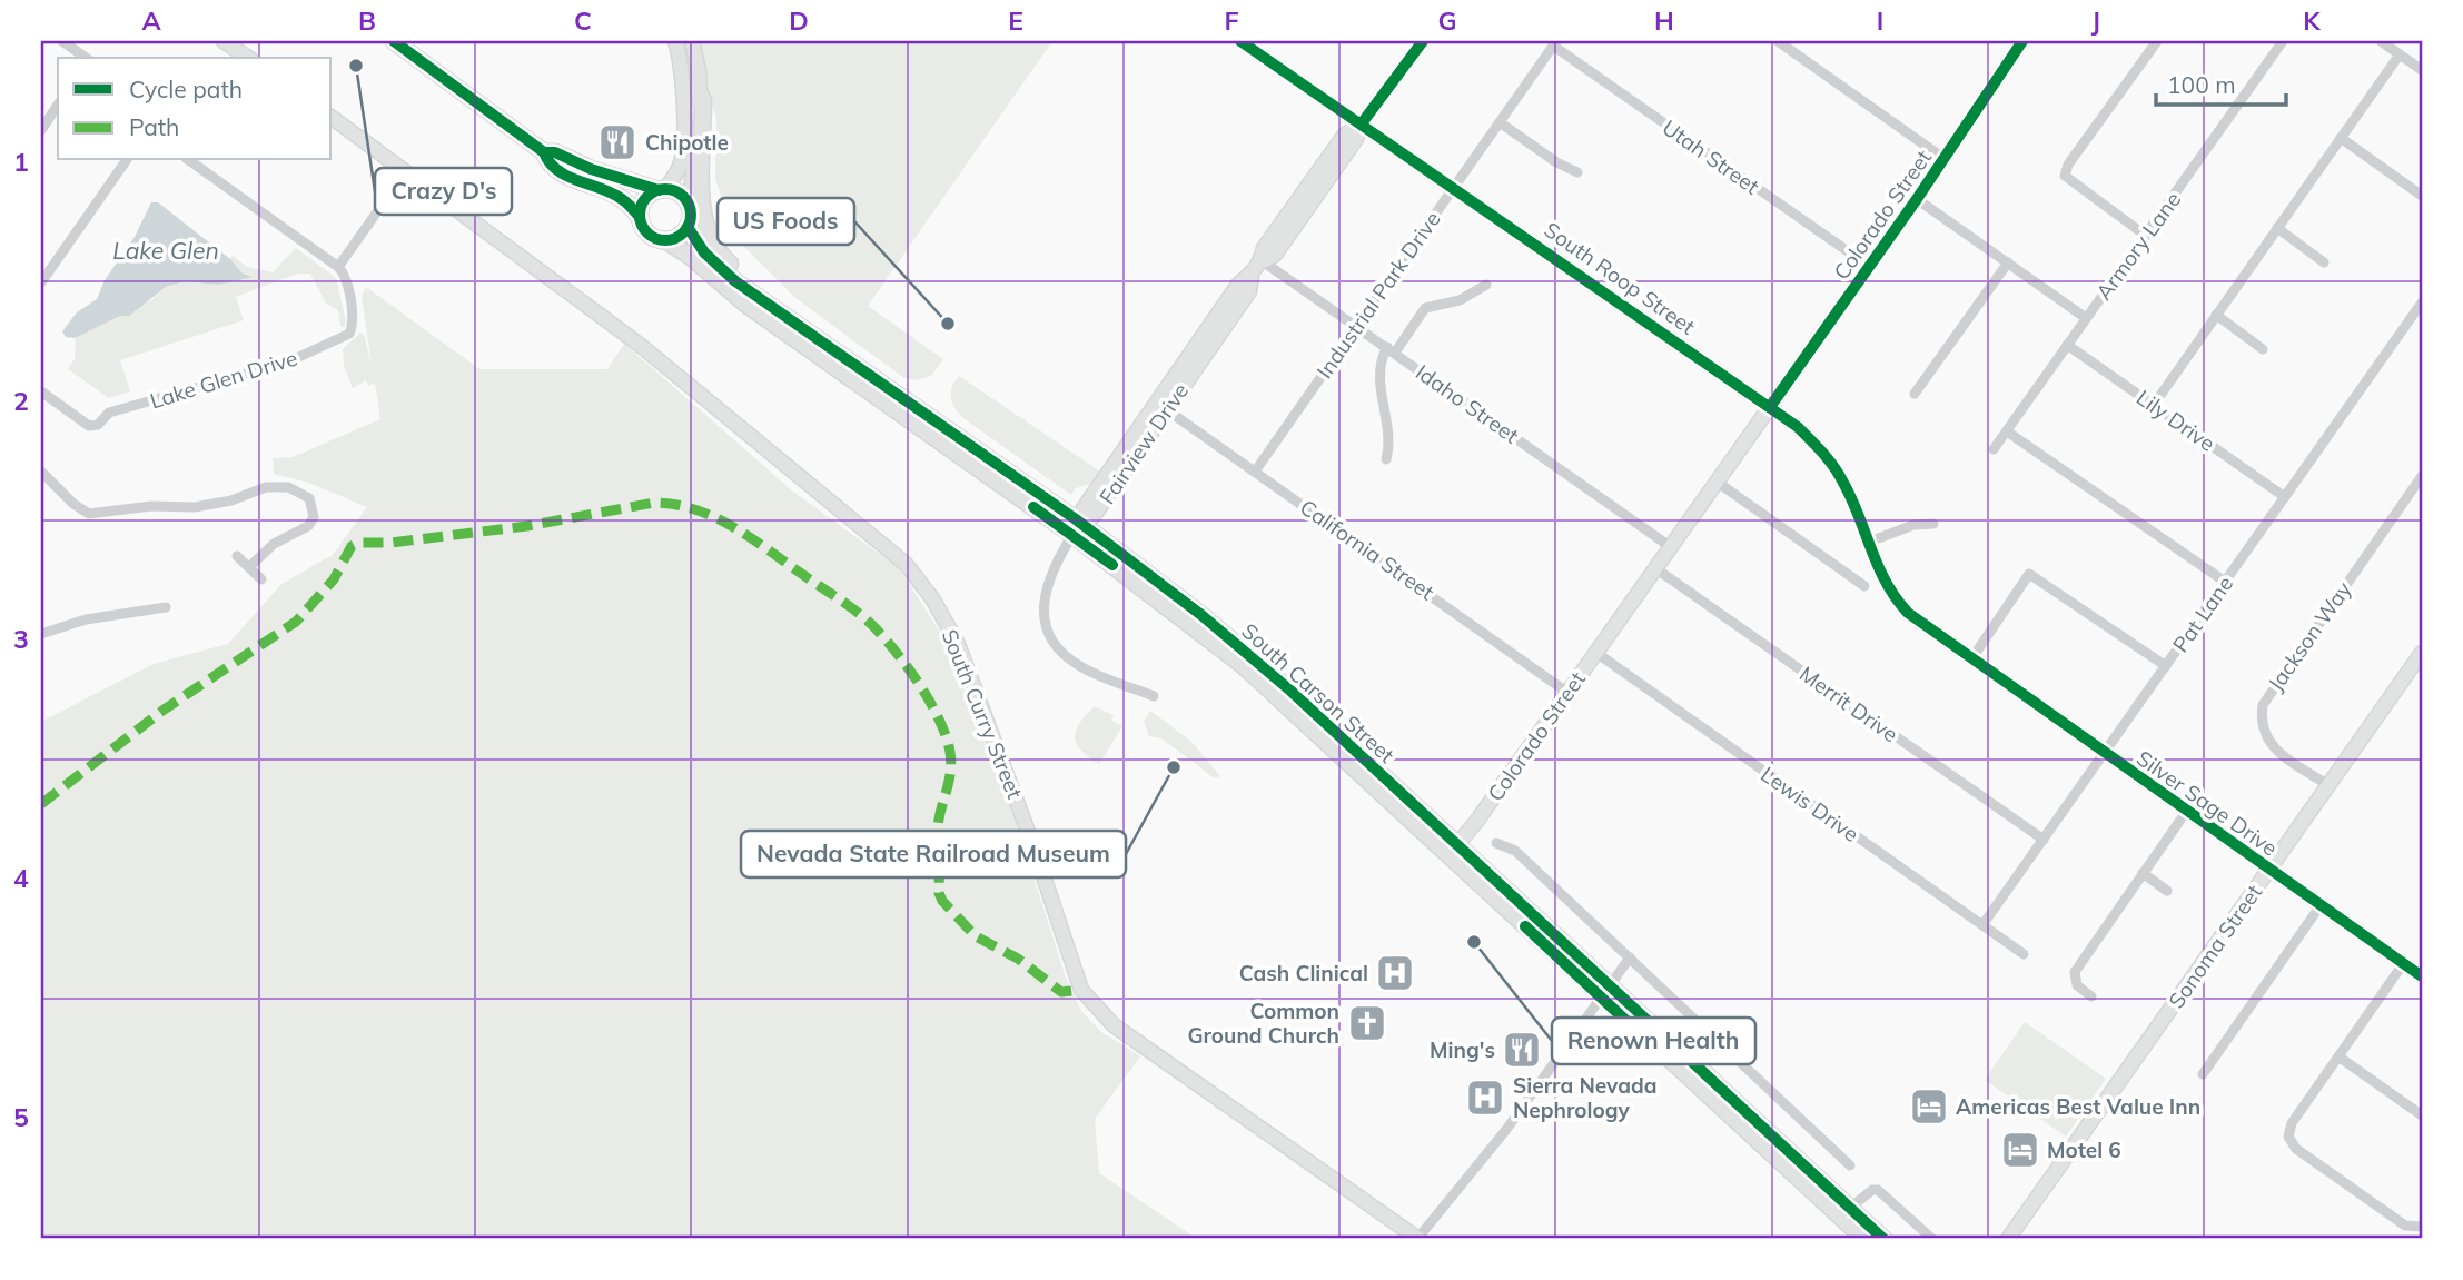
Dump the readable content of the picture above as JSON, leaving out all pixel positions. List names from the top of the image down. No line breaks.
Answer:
{"streets":{"main road":["South Carson Street"],"street":["Utah Street","Colorado Street","Armory Lane","South Roop Street","Industrial Park Drive","Lake Glen Drive","Idaho Street","Lily Drive","Fairview Drive","California Street","Pat Lane","Jackson Way","Merrit Drive","South Curry Street","Silver Sage Drive","Lewis Drive","Sonoma Street"]},"crossings":[["Utah Street","Colorado Street"],["Utah Street","Industrial Park Drive"],["Colorado Street","South Roop Street"],["Colorado Street","Idaho Street"],["Colorado Street","California Street"],["Colorado Street","South Carson Street"],["Colorado Street","Merrit Drive"],["Colorado Street","Lewis Drive"],["Armory Lane","Lily Drive"],["South Roop Street","Industrial Park Drive"],["South Roop Street","Fairview Drive"],["South Roop Street","Silver Sage Drive"],["Industrial Park Drive","Idaho Street"],["Industrial Park Drive","California Street"],["Idaho Street","Fairview Drive"],["Lily Drive","Pat Lane"],["Fairview Drive","California Street"],["Fairview Drive","South Carson Street"],["Pat Lane","Merrit Drive"],["Pat Lane","Silver Sage Drive"],["Pat Lane","Lewis Drive"],["Jackson Way","Sonoma Street"],["Silver Sage Drive","Sonoma Street"]],"water":["Lake Glen"],"places":{"other":["Crazy D's","US Foods","Nevada State Railroad Museum","Renown Health"],"restaurant":["Chipotle","Ming's"],"hospital":["Cash Clinical","Sierra Nevada Nephrology"],"church":["Common Ground Church"],"hotel":["Americas Best Value Inn","Motel 6"]},"legend":["Cycle path","Path"],"scale_bar":"100 m","grid":{"columns":["A","B","C","D","E","F","G","H","I","J","K"],"rows":["1","2","3","4","5"]}}
